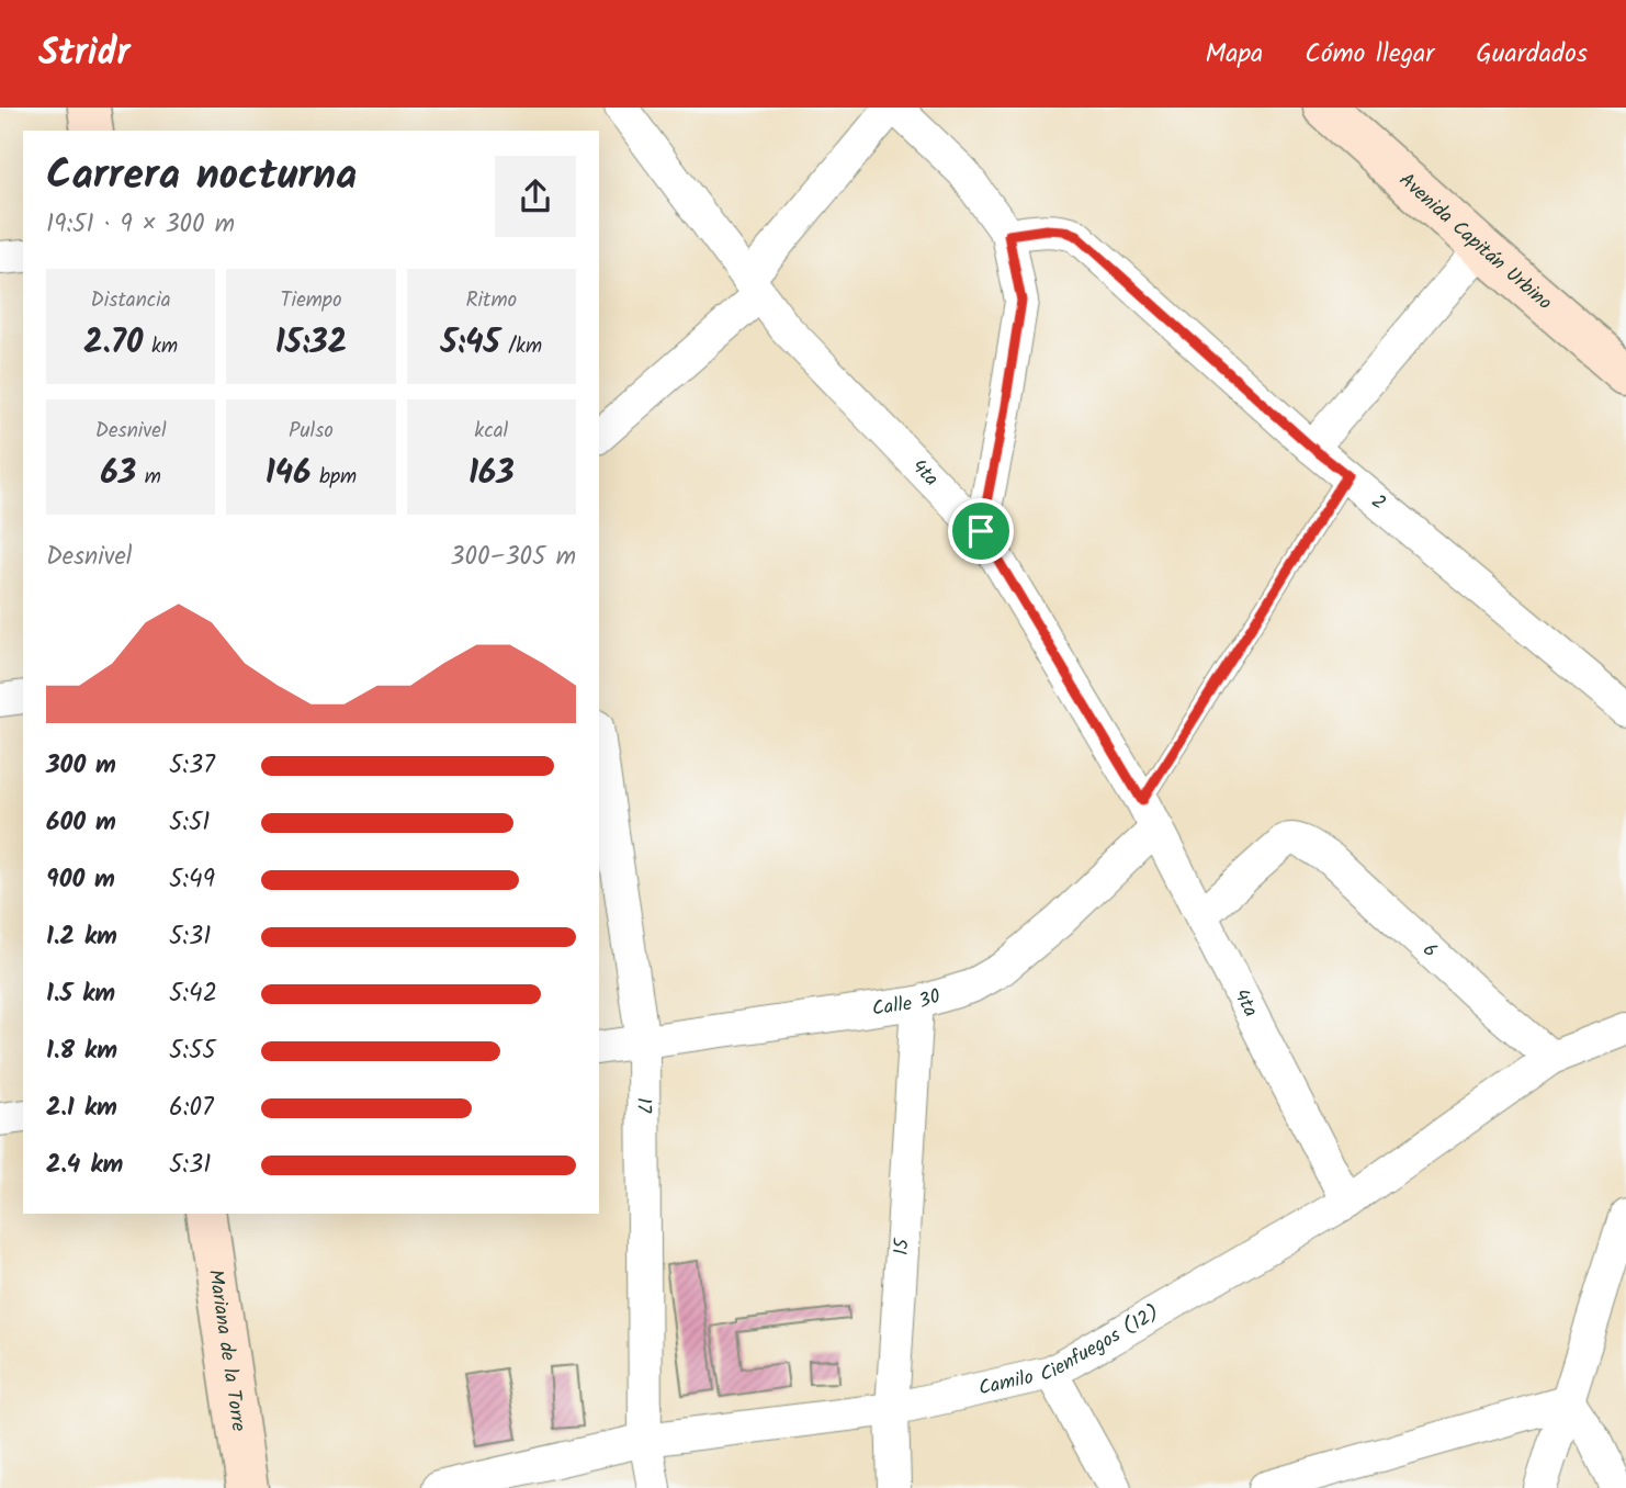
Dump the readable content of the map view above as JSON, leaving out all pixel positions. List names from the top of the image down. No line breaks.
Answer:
{"streets":{"main road":["Avenida Capitán Urbino","Mariana de la Torre"],"street":["4ta","2","6","Calle 30","17","15","Camilo Cienfuegos (12)"]},"crossings":[["4ta","6"],["4ta","Calle 30"],["4ta","Camilo Cienfuegos (12)"],["6","Camilo Cienfuegos (12)"],["Calle 30","17"],["Calle 30","15"],["17","Camilo Cienfuegos (12)"],["15","Camilo Cienfuegos (12)"]],"page":{"header":"Stridr","nav":["Mapa","Cómo llegar","Guardados"],"heading":["Carrera nocturna","19:51 · 9 × 300 m"],"stats":[["Distancia","2.70 km"],["Tiempo","15:32"],["Ritmo","5:45 /km"],["Desnivel","63 m"],["Pulso","146 bpm"],["kcal","163"]],"chart":["Desnivel","300–305 m"],"list":[{"name":"300 m","note":"5:37"},{"name":"600 m","note":"5:51"},{"name":"900 m","note":"5:49"},{"name":"1.2 km","note":"5:31"},{"name":"1.5 km","note":"5:42"},{"name":"1.8 km","note":"5:55"},{"name":"2.1 km","note":"6:07"},{"name":"2.4 km","note":"5:31"}]}}
